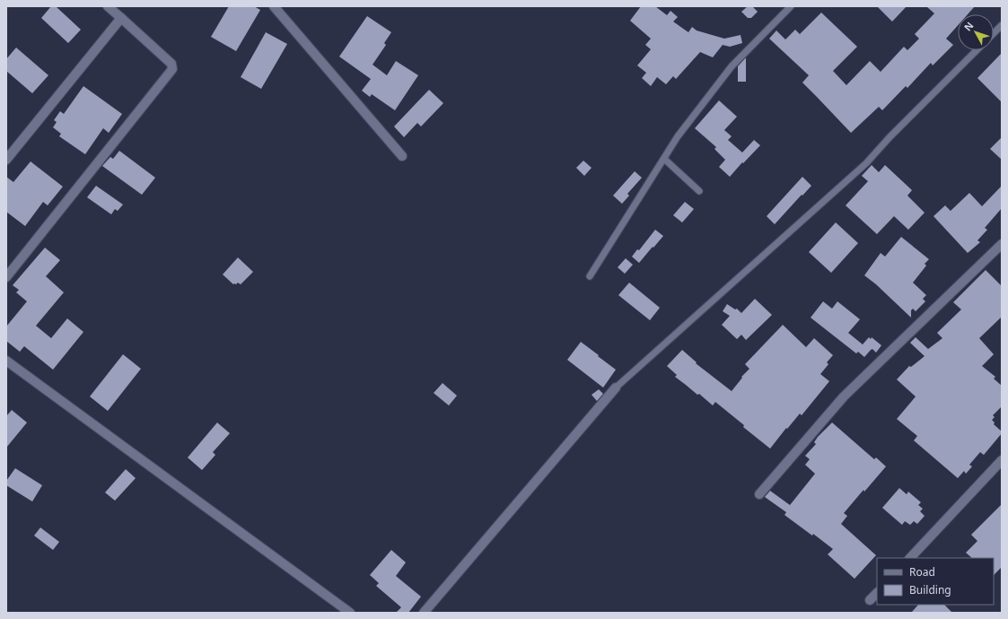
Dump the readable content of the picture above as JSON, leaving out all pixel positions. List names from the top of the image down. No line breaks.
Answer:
{"legend":["Road","Building"],"north":"top left"}
